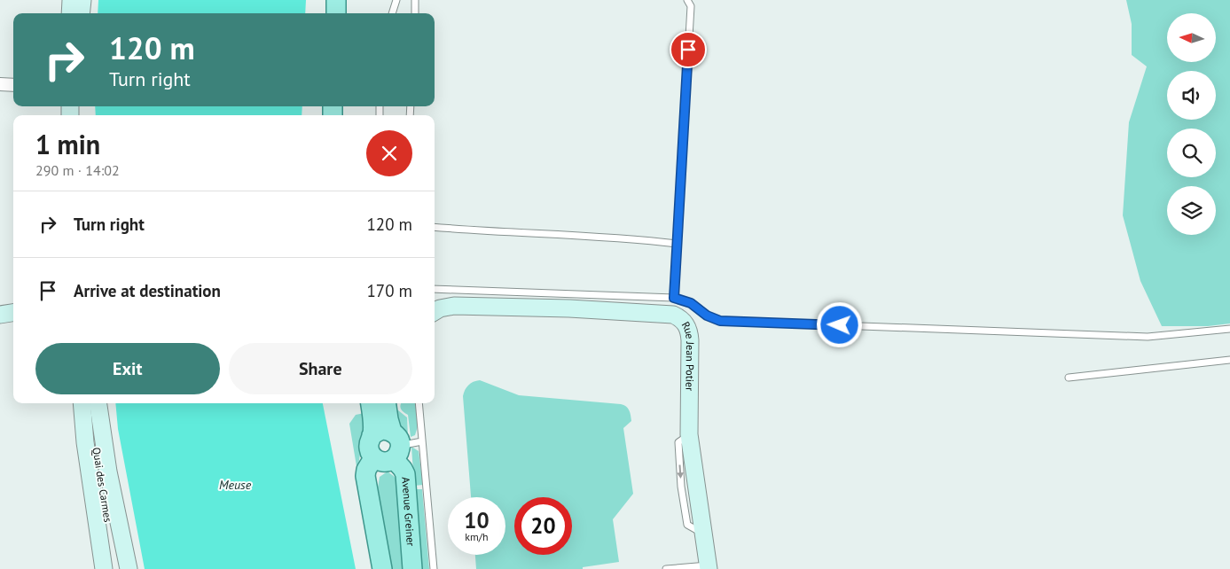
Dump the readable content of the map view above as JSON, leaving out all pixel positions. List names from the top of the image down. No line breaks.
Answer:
{"streets":{"main road":["Rue Jean Potier","Quai des Carmes","Avenue Greiner"]},"water":["Meuse"],"north":"left","page":{"turn":["120 m","Turn right"],"heading":["1 min","290 m · 14:02"],"list":[{"name":"Turn right","value":"120 m"},{"name":"Arrive at destination","value":"170 m"}],"buttons":["Exit","Share"],"speed":"10 km/h","limit":"20"}}
